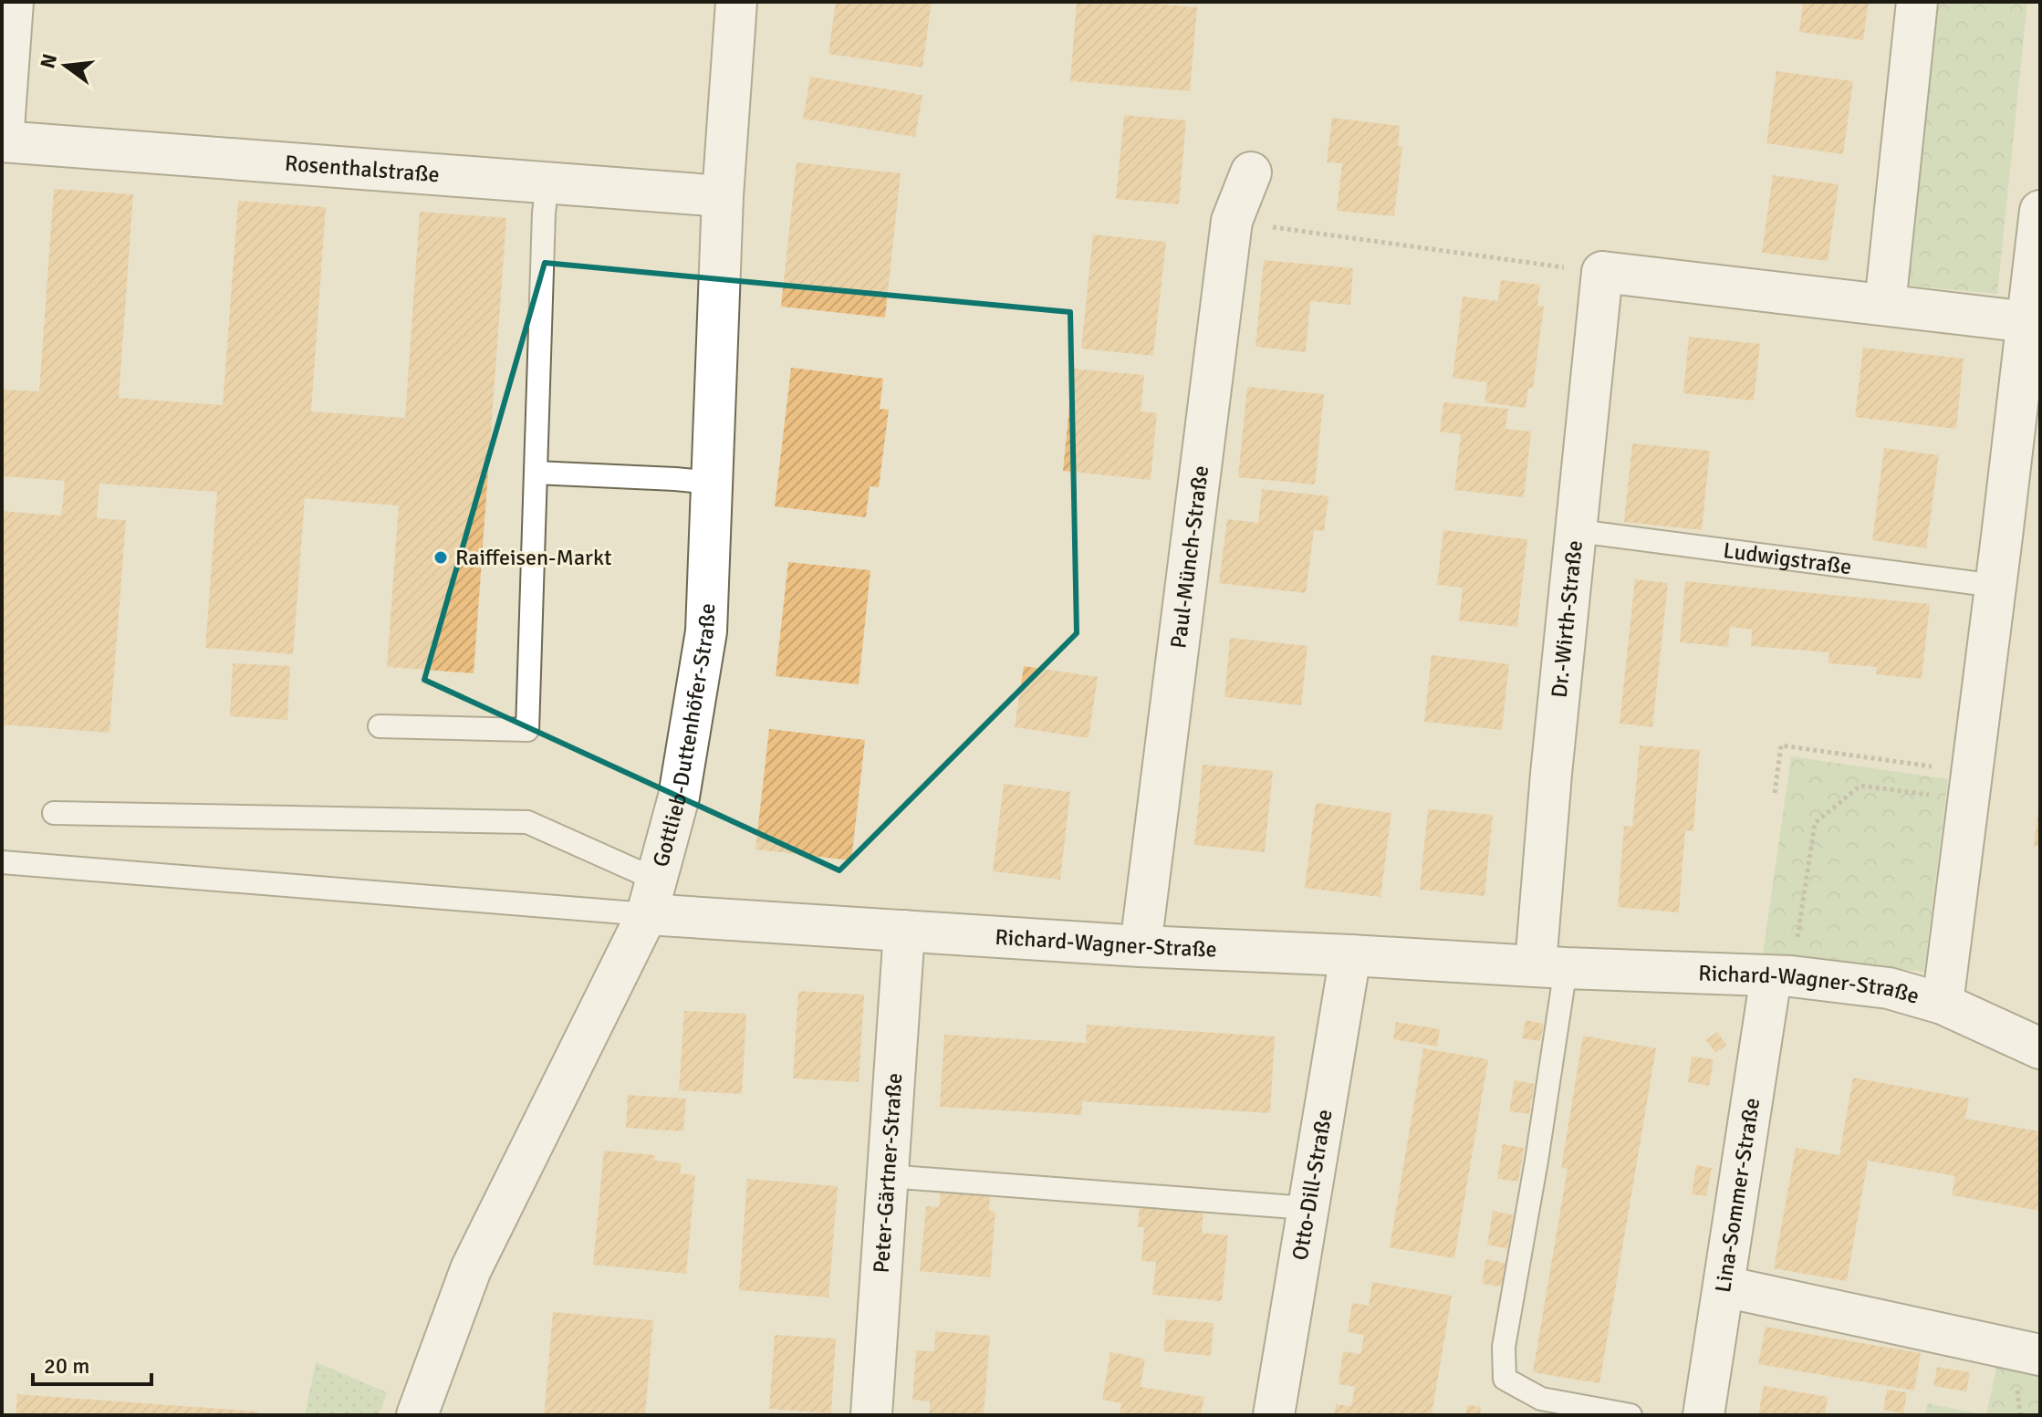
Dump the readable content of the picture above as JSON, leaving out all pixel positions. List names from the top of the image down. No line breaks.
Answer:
{"streets":{"street":["Rosenthalstraße","Paul-Münch-Straße","Dr.-Wirth-Straße","Gottlieb-Duttenhöfer-Straße","Richard-Wagner-Straße","Peter-Gärtner-Straße","Otto-Dill-Straße","Lina-Sommer-Straße"],"lane":["Ludwigstraße"]},"crossings":[["Rosenthalstraße","Gottlieb-Duttenhöfer-Straße"],["Paul-Münch-Straße","Richard-Wagner-Straße"],["Ludwigstraße","Dr.-Wirth-Straße"],["Dr.-Wirth-Straße","Richard-Wagner-Straße"],["Gottlieb-Duttenhöfer-Straße","Richard-Wagner-Straße"],["Richard-Wagner-Straße","Peter-Gärtner-Straße"],["Richard-Wagner-Straße","Otto-Dill-Straße"],["Richard-Wagner-Straße","Lina-Sommer-Straße"]],"places":["Raiffeisen-Markt"],"scale_bar":"20 m","north":"left"}
